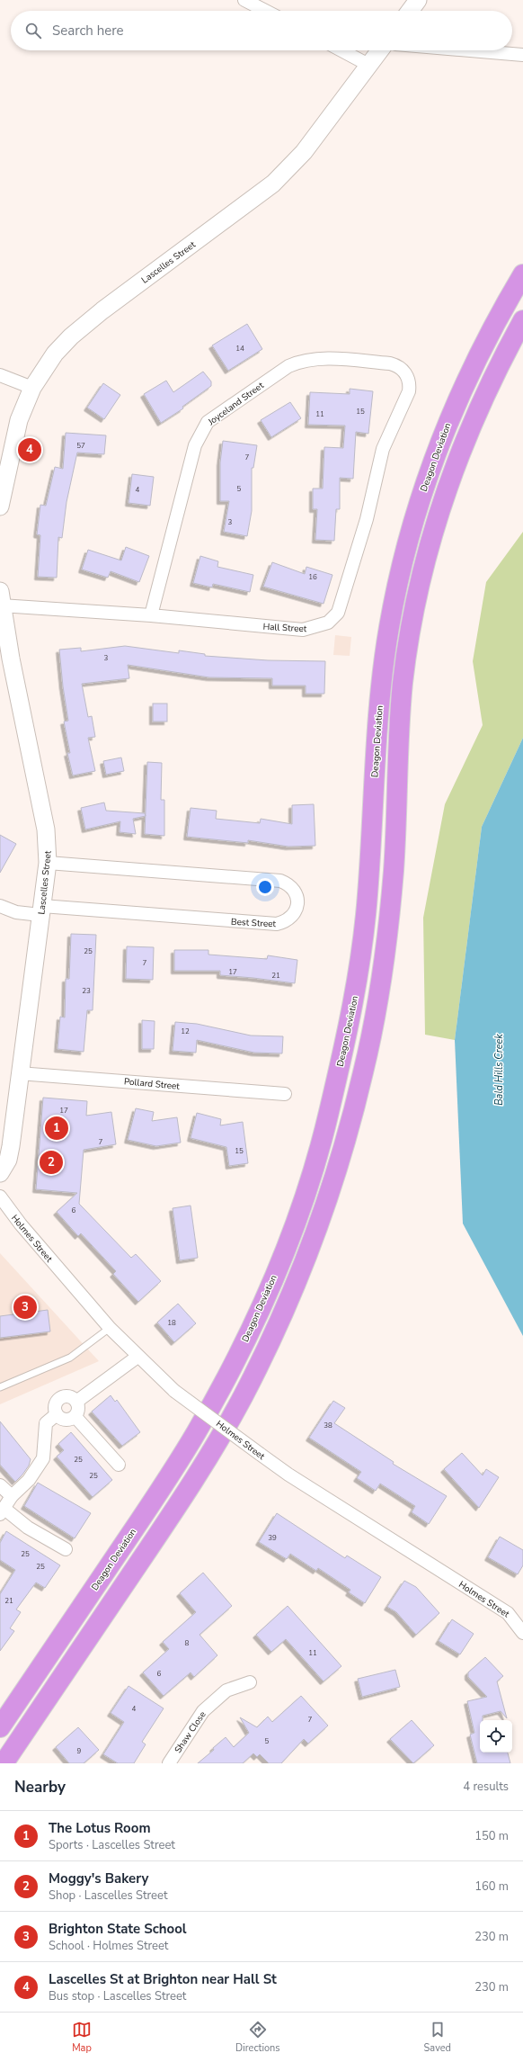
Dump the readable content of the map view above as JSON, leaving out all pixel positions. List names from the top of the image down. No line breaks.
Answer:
{"streets":{"highway":["Deagon Deviation"],"street":["Lascelles Street","Joyceland Street","Hall Street","Best Street","Pollard Street","Holmes Street","Shaw Close"]},"crossings":[["Lascelles Street","Hall Street"],["Lascelles Street","Best Street"],["Lascelles Street","Pollard Street"],["Joyceland Street","Hall Street"]],"water":["Bald Hills Creek"],"house_numbers":["14","15","11","57","7","5","4","3","16","3","25","7","17","21","23","12","17","7","15","6","18","38","25","25","39","25","25","21","8","11","6","4","7","5","9"],"page":{"search":"Search here","pins":["4","1","2","3"],"heading":["Nearby","4 results"],"list":[{"mark":"1","name":"The Lotus Room","note":"Sports · Lascelles Street","value":"150 m"},{"mark":"2","name":"Moggy's Bakery","note":"Shop · Lascelles Street","value":"160 m"},{"mark":"3","name":"Brighton State School","note":"School · Holmes Street","value":"230 m"},{"mark":"4","name":"Lascelles St at Brighton near Hall St","note":"Bus stop · Lascelles Street","value":"230 m"}],"nav":["Map","Directions","Saved"]}}
